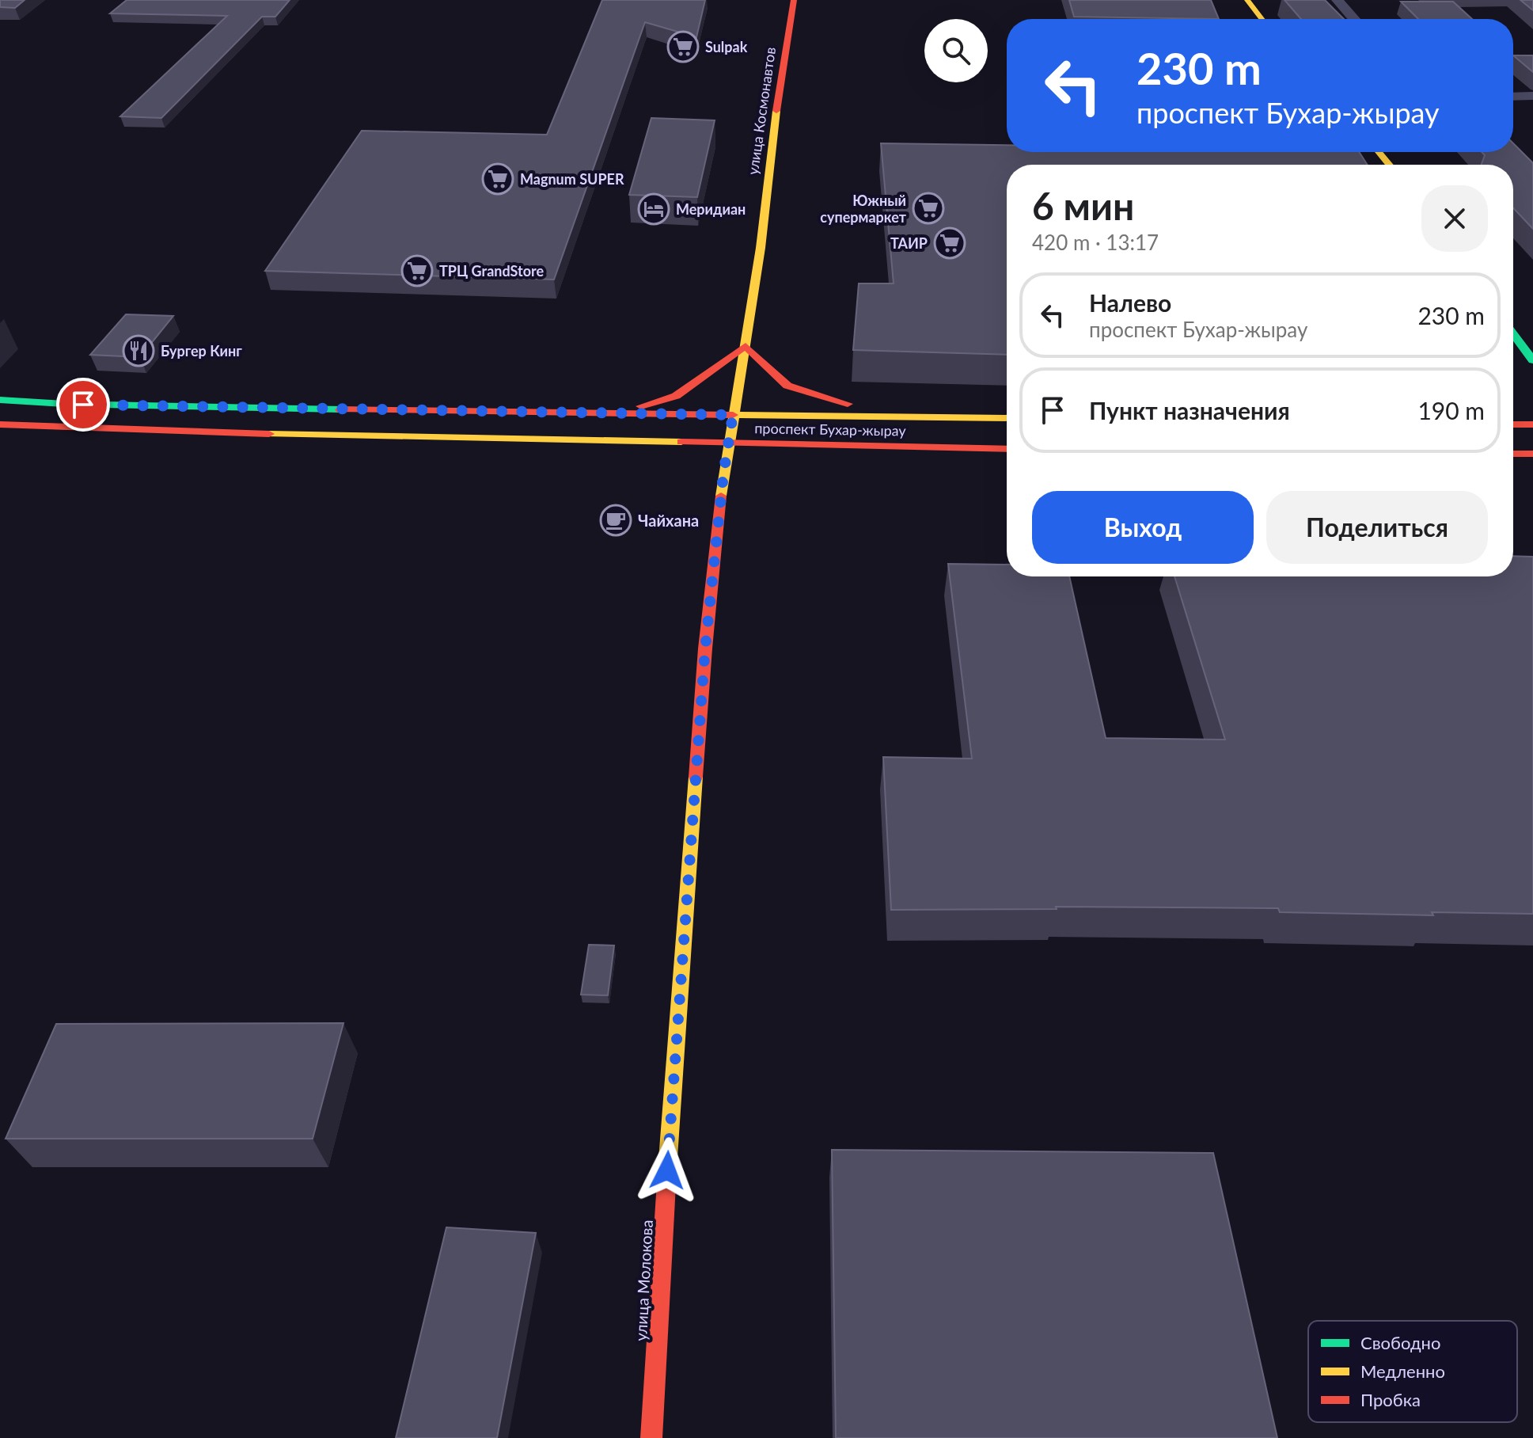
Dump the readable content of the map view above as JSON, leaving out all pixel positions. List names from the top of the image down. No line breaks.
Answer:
{"streets":{"street":["улица Космонавтов","проспект Бухар-жырау","улица Молокова"]},"crossings":[["улица Космонавтов","проспект Бухар-жырау"],["улица Космонавтов","улица Молокова"],["проспект Бухар-жырау","улица Молокова"]],"places":{"supermarket":["Sulpak","Magnum SUPER","Южный супермаркет","ТАИР","ТРЦ GrandStore"],"hotel":["Меридиан"],"restaurant":["Бургер Кинг"],"cafe":["Чайхана"]},"legend":["Свободно","Медленно","Пробка"],"page":{"turn":["230 m","проспект Бухар-жырау"],"heading":["6 мин","420 m · 13:17"],"list":[{"name":"Налево","note":"проспект Бухар-жырау","value":"230 m"},{"name":"Пункт назначения","value":"190 m"}],"buttons":["Выход","Поделиться"]}}
